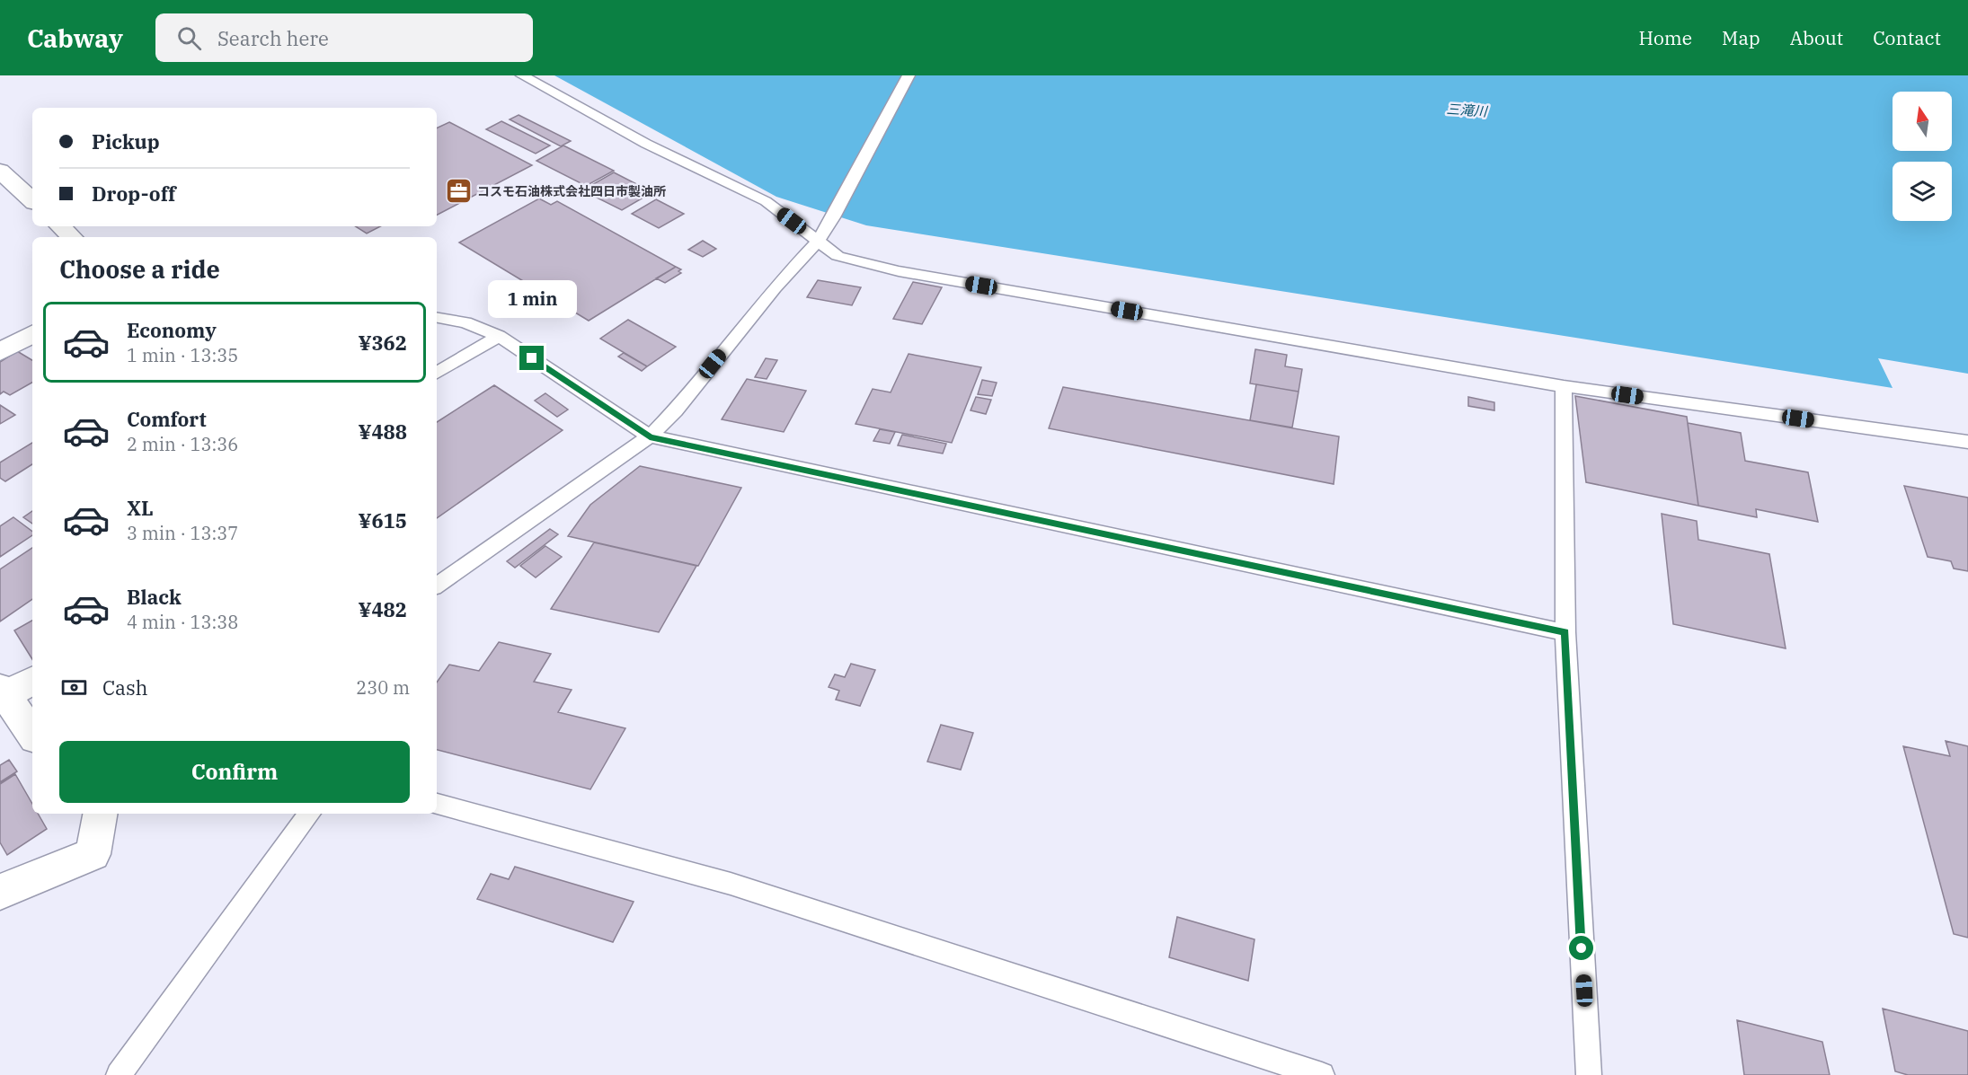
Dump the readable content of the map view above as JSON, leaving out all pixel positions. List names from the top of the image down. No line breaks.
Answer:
{"water":["三滝川"],"places":{"office":["コスモ石油株式会社四日市製油所"]},"north":"top","page":{"header":"Cabway","search":"Search here","nav":["Home","Map","About","Contact"],"banner":["Pickup","Drop-off"],"heading":"Choose a ride","bubble":"1 min","list":[{"name":"Economy","note":"1 min · 13:35","value":"¥362"},{"name":"Comfort","note":"2 min · 13:36","value":"¥488"},{"name":"XL","note":"3 min · 13:37","value":"¥615"},{"name":"Black","note":"4 min · 13:38","value":"¥482"}],"pay":["Cash","230 m"],"buttons":"Confirm"}}
